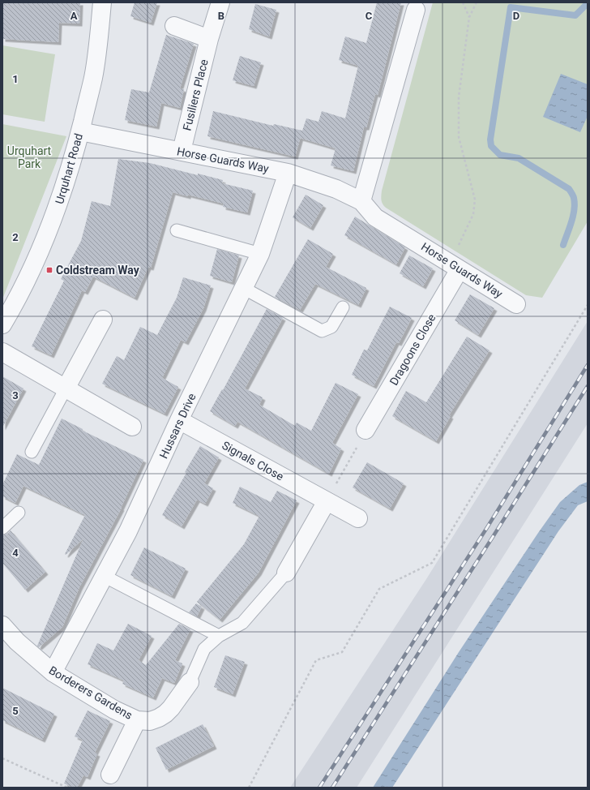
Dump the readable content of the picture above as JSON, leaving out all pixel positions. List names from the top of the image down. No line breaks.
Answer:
{"streets":{"street":["Fusiliers Place","Horse Guards Way","Urquhart Road","Dragoons Close","Hussars Drive","Signals Close","Borderers Gardens"]},"crossings":[["Fusiliers Place","Horse Guards Way"],["Horse Guards Way","Urquhart Road"],["Horse Guards Way","Dragoons Close"],["Horse Guards Way","Hussars Drive"],["Hussars Drive","Signals Close"],["Hussars Drive","Borderers Gardens"]],"parks":["Urquhart Park"],"places":{"transit":["Coldstream Way"]},"grid":{"columns":["A","B","C","D"],"rows":["1","2","3","4","5"]}}
